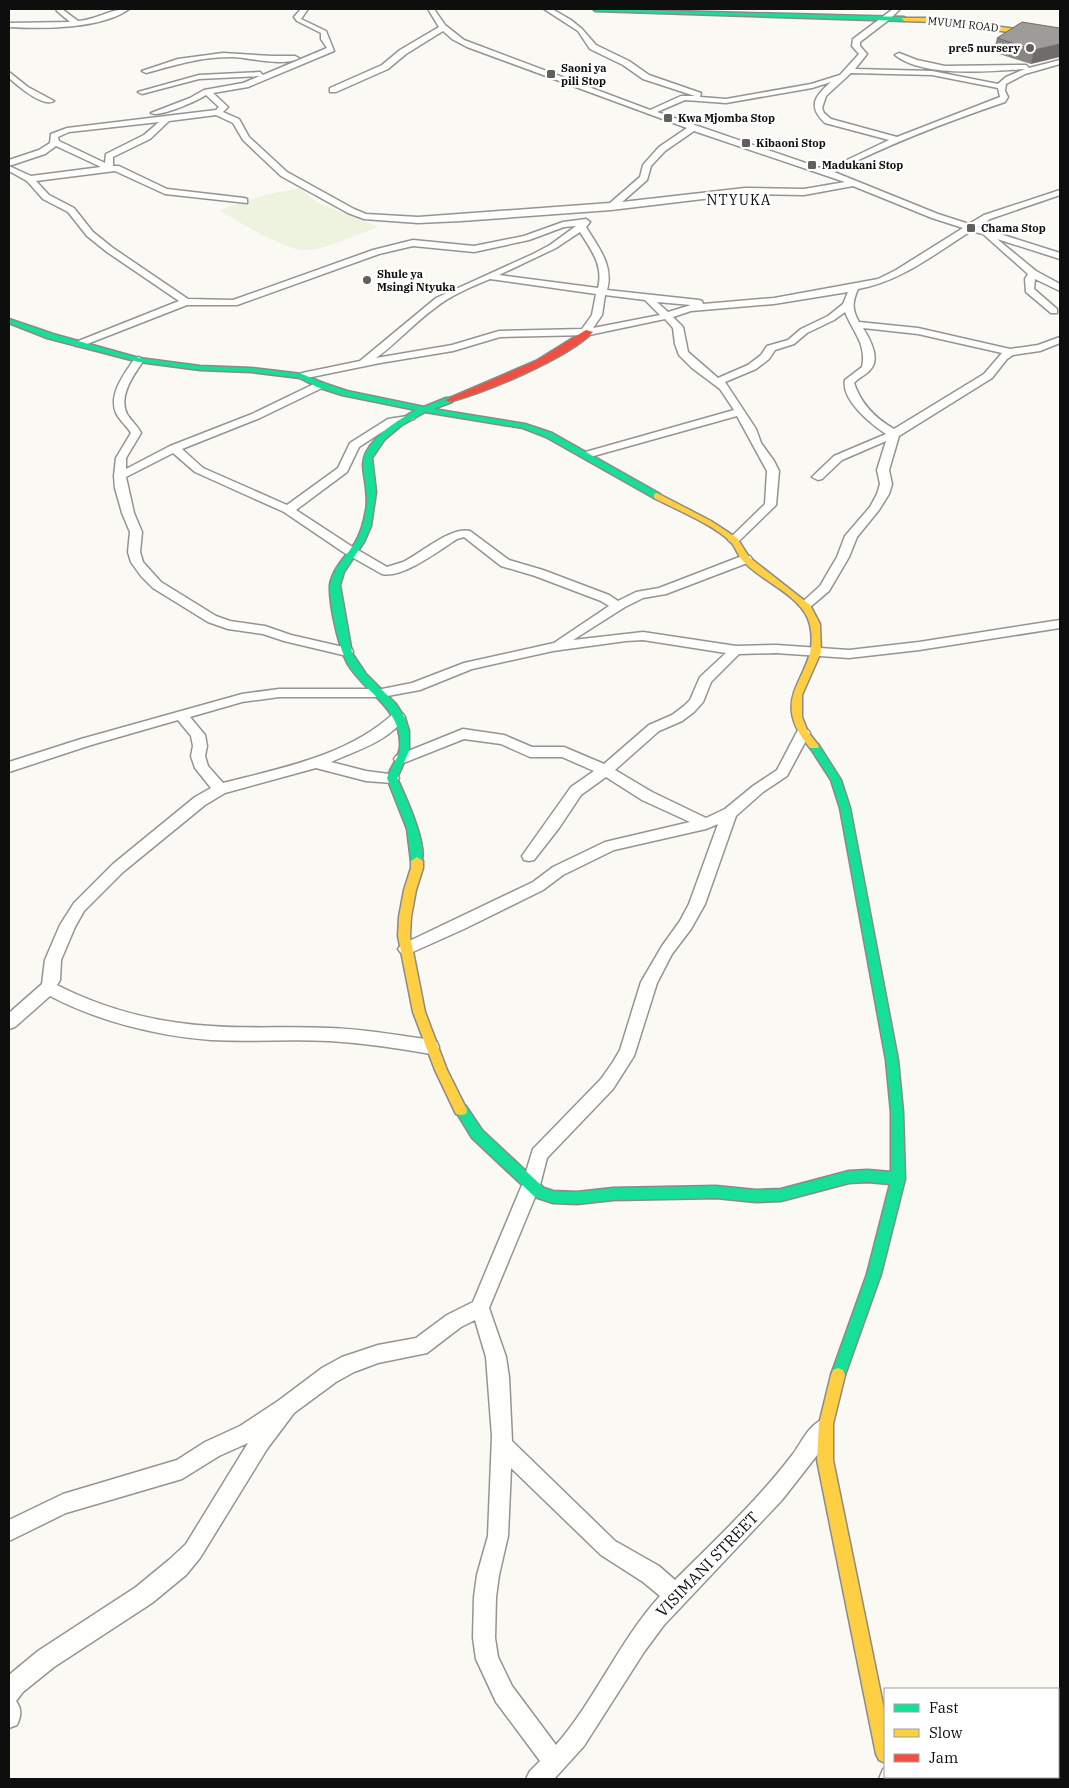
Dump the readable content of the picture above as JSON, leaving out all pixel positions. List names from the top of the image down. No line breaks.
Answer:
{"streets":{"street":["MVUMI ROAD","VISIMANI STREET"]},"districts":["NTYUKA"],"places":{"other":["pre5 nursery","Shule ya Msingi Ntyuka"],"transit":["Saoni ya pili Stop","Kwa Mjomba Stop","Kibaoni Stop","Madukani Stop","Chama Stop"]},"legend":["Fast","Slow","Jam"]}
